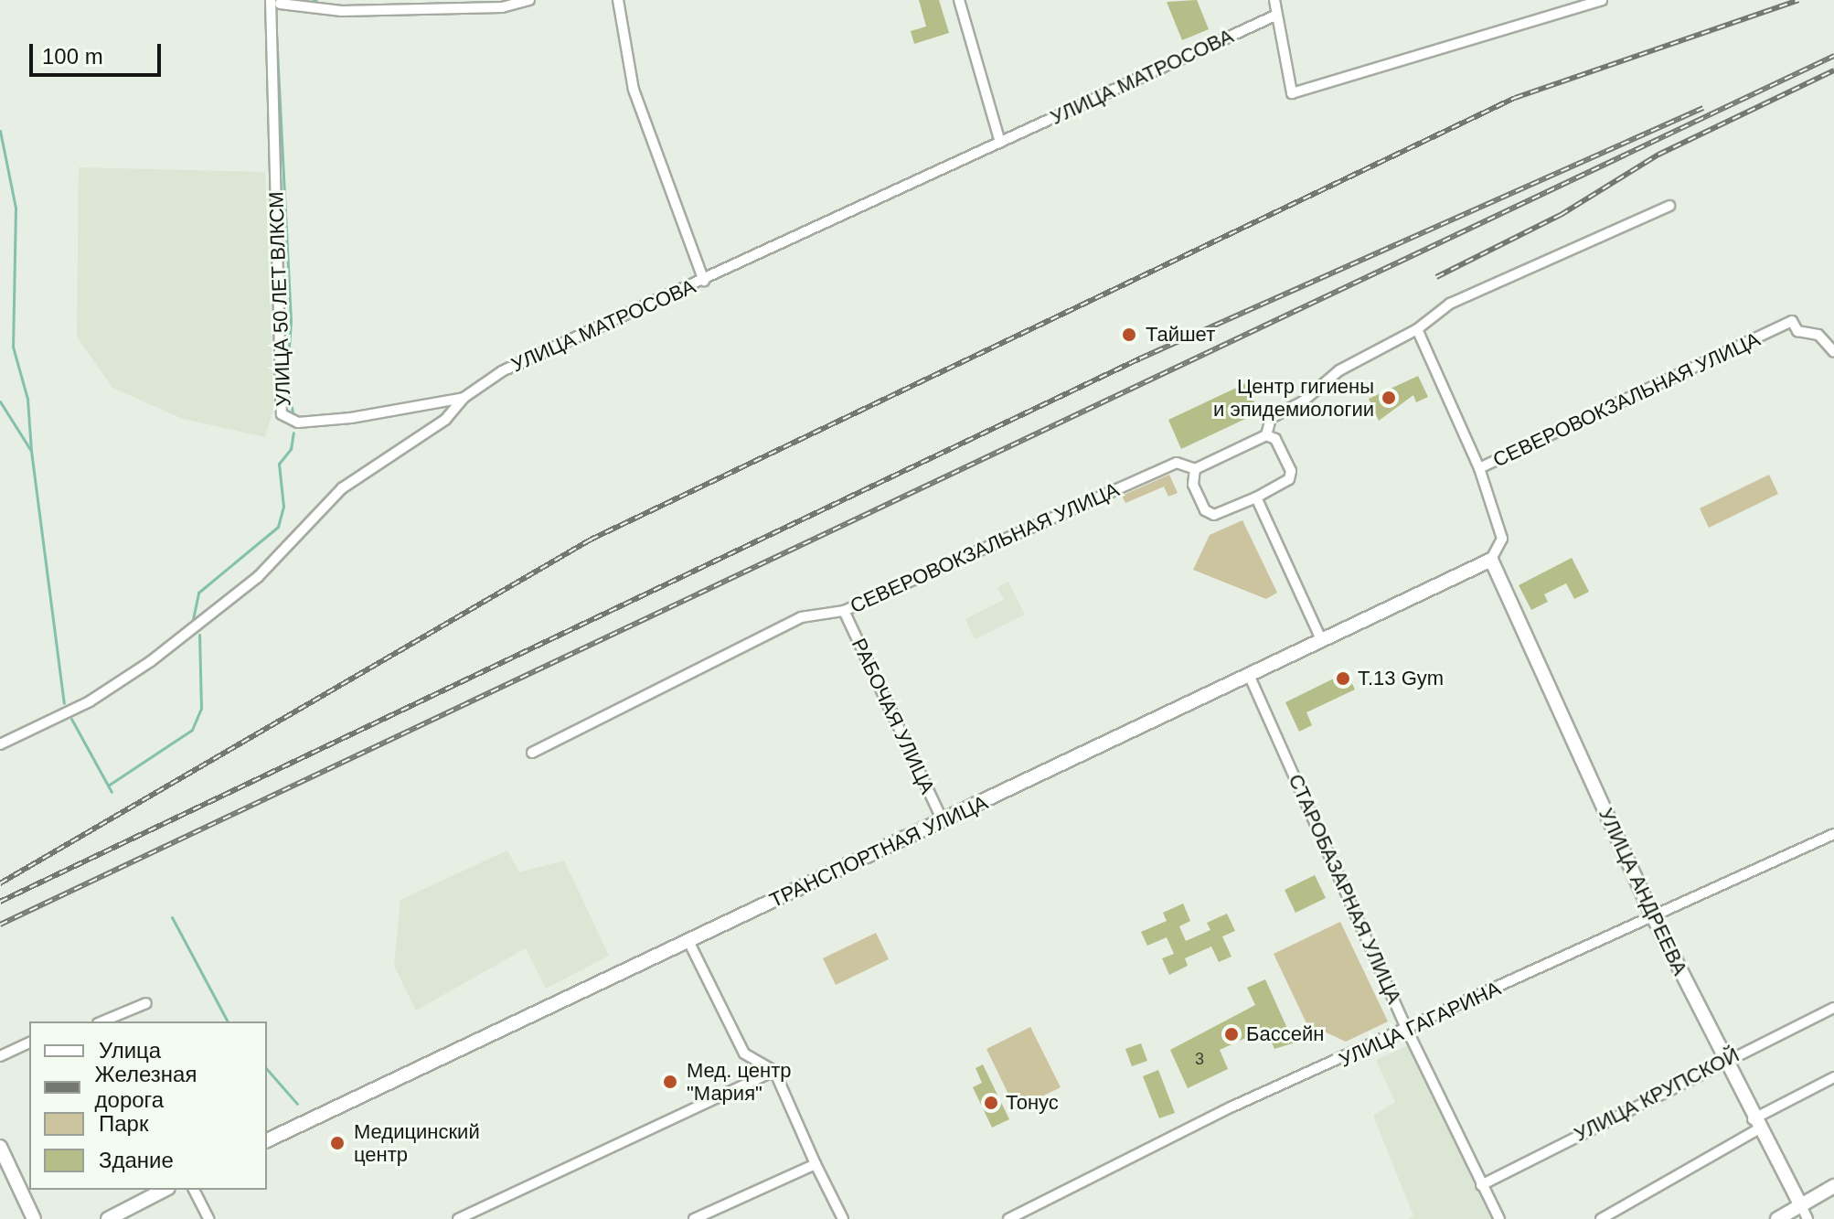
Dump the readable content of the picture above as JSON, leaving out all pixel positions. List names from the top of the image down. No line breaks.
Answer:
{"streets":{"street":["УЛИЦА МАТРОСОВА","УЛИЦА 50 ЛЕТ ВЛКСМ","СЕВЕРОВОКЗАЛЬНАЯ УЛИЦА","РАБОЧАЯ УЛИЦА","ТРАНСПОРТНАЯ УЛИЦА","СТАРОБАЗАРНАЯ УЛИЦА","УЛИЦА АНДРЕЕВА","УЛИЦА ГАГАРИНА","УЛИЦА КРУПСКОЙ"]},"crossings":[["УЛИЦА МАТРОСОВА","УЛИЦА 50 ЛЕТ ВЛКСМ"],["СЕВЕРОВОКЗАЛЬНАЯ УЛИЦА","РАБОЧАЯ УЛИЦА"],["РАБОЧАЯ УЛИЦА","ТРАНСПОРТНАЯ УЛИЦА"],["ТРАНСПОРТНАЯ УЛИЦА","СТАРОБАЗАРНАЯ УЛИЦА"],["ТРАНСПОРТНАЯ УЛИЦА","УЛИЦА АНДРЕЕВА"],["СТАРОБАЗАРНАЯ УЛИЦА","УЛИЦА ГАГАРИНА"],["СТАРОБАЗАРНАЯ УЛИЦА","УЛИЦА КРУПСКОЙ"],["УЛИЦА АНДРЕЕВА","УЛИЦА ГАГАРИНА"],["УЛИЦА АНДРЕЕВА","УЛИЦА КРУПСКОЙ"]],"places":["Тайшет","Центр гигиены и эпидемиологии","T.13 Gym","Бассейн","Мед. центр \"Мария\"","Тонус","Медицинский центр"],"house_numbers":["3"],"legend":["Улица","Железная дорога","Парк","Здание"],"scale_bar":"100 m"}
